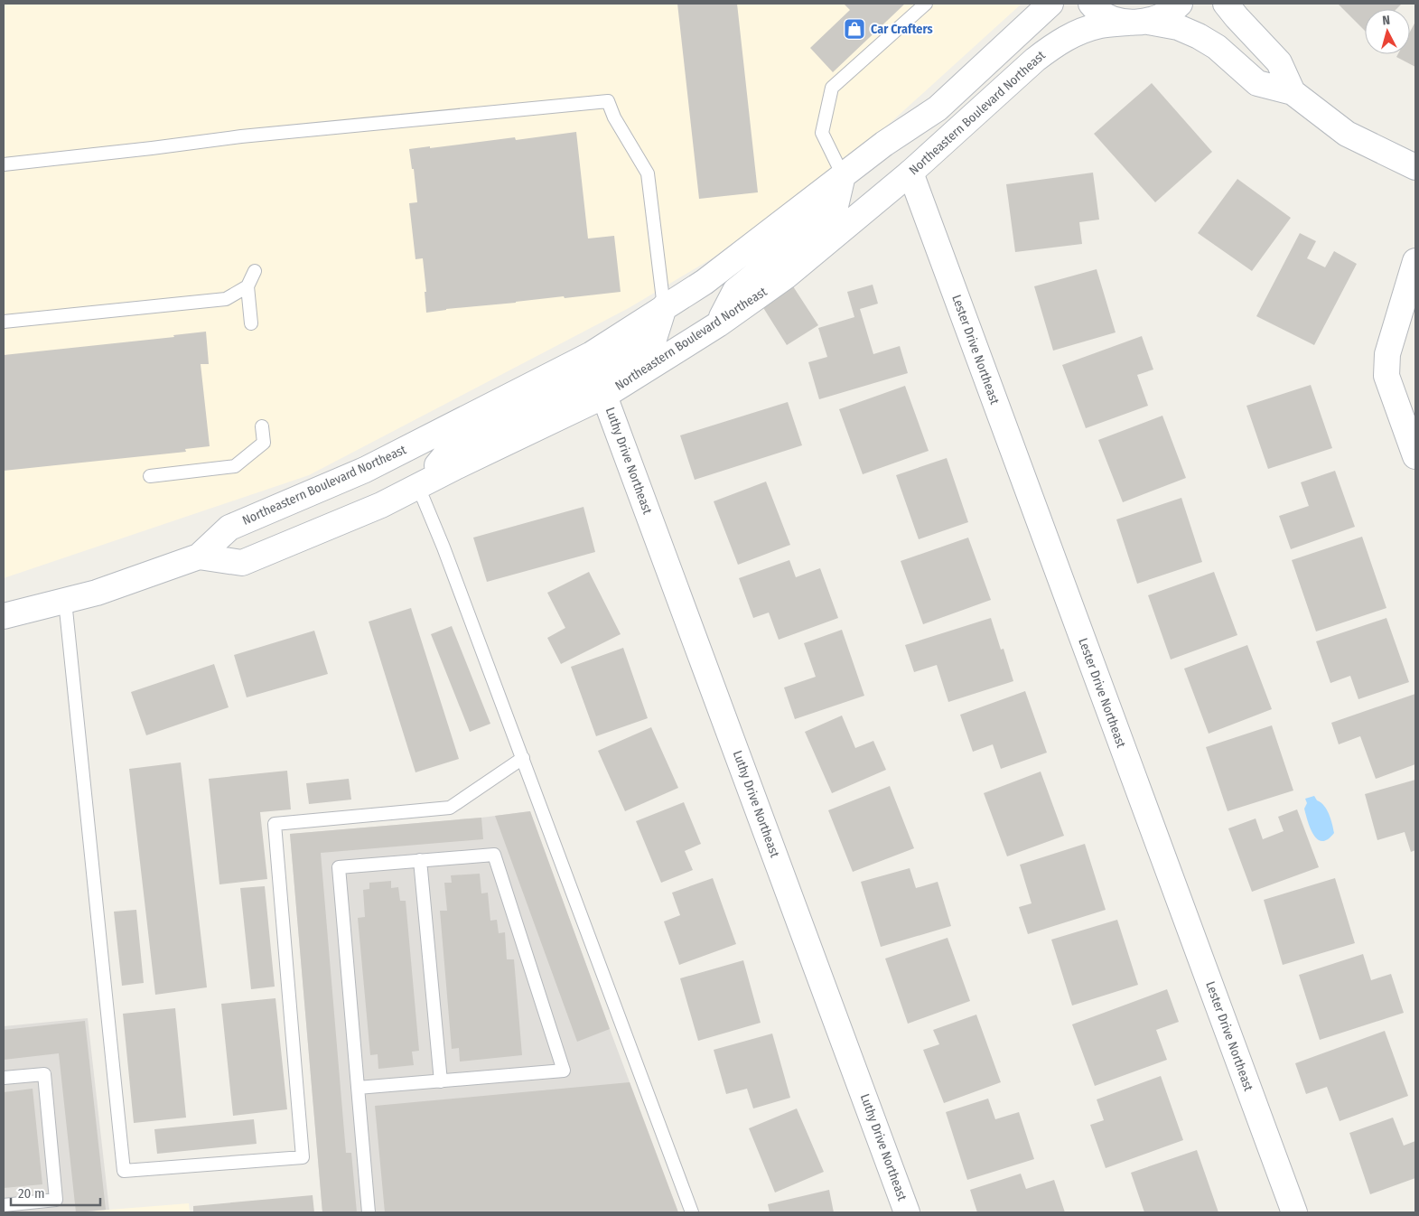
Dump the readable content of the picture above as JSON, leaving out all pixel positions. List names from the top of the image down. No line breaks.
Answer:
{"streets":{"street":["Northeastern Boulevard Northeast","Lester Drive Northeast","Luthy Drive Northeast"]},"crossings":[["Northeastern Boulevard Northeast","Lester Drive Northeast"],["Northeastern Boulevard Northeast","Luthy Drive Northeast"]],"places":{"shop":["Car Crafters"]},"scale_bar":"20 m","north":"top"}
